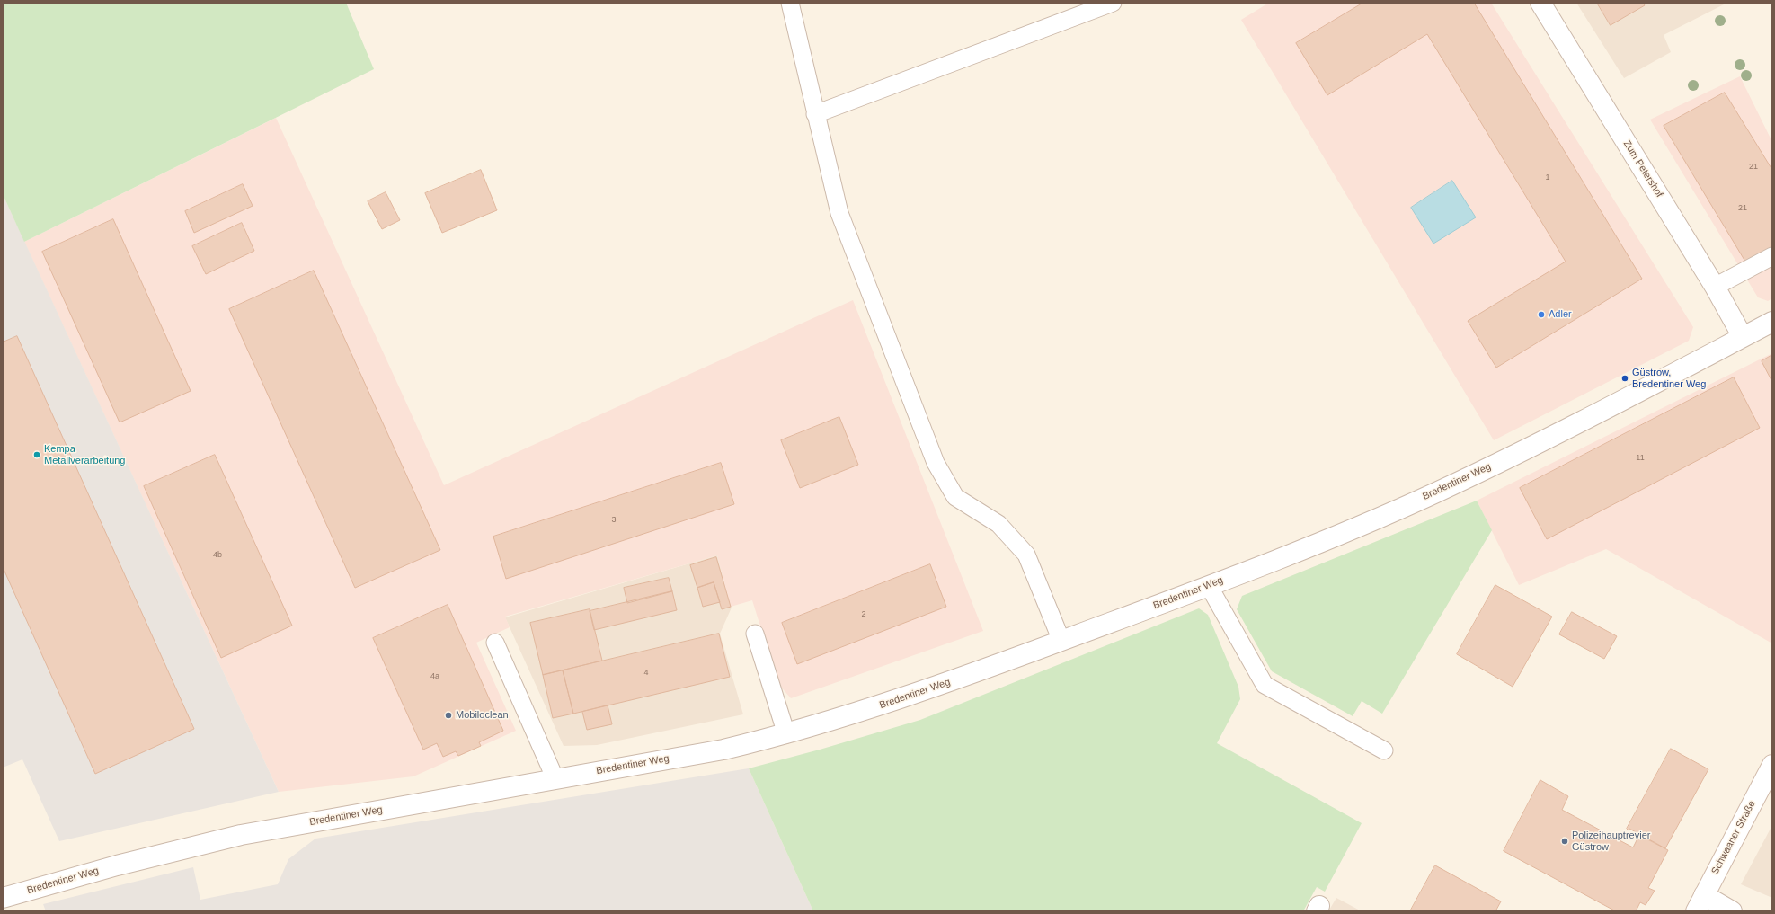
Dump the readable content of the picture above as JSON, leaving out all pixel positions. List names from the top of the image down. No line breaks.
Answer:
{"streets":{"street":["Zum Petershof","Bredentiner Weg","Schwaaner Straße"]},"crossings":[["Zum Petershof","Bredentiner Weg"]],"places":["Adler","Güstrow, Bredentiner Weg","Kempa Metallverarbeitung","Mobiloclean","Polizeihauptrevier Güstrow"],"house_numbers":["21","1","21","11","3","4b","2","4","4a"]}
